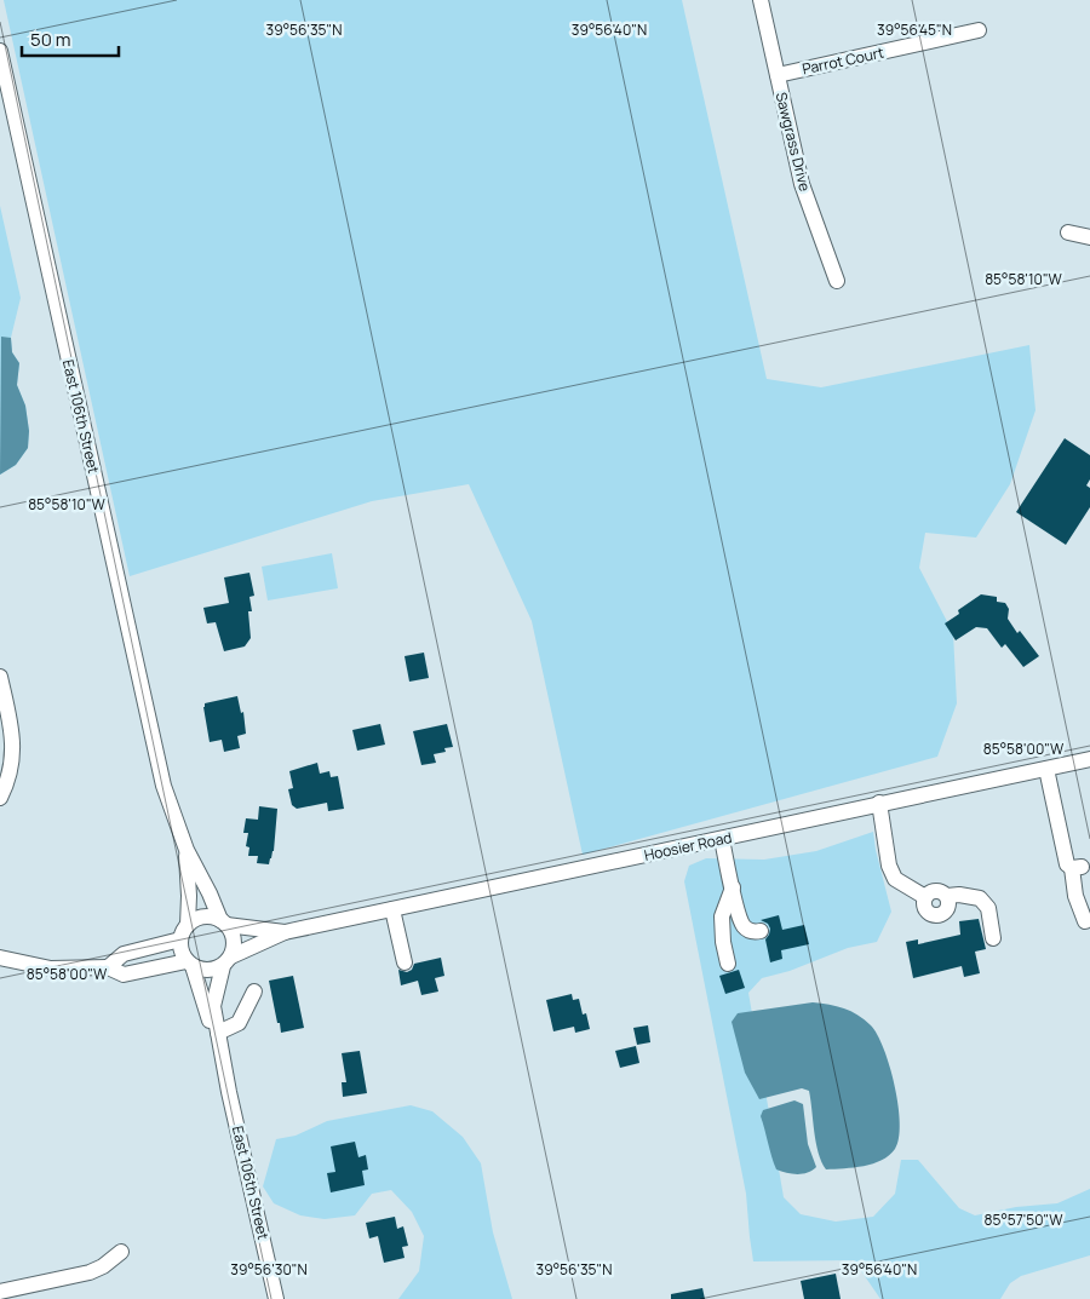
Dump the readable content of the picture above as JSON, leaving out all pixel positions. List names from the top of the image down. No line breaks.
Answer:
{"streets":{"street":["Parrot Court","Sawgrass Drive","East 106th Street","Hoosier Road"]},"crossings":[["Parrot Court","Sawgrass Drive"],["East 106th Street","Hoosier Road"]],"scale_bar":"50 m","coordinates":["39°56'35\"N","39°56'40\"N","39°56'45\"N","85°58'10\"W","85°58'00\"W","85°57'50\"W","39°56'30\"N"]}
